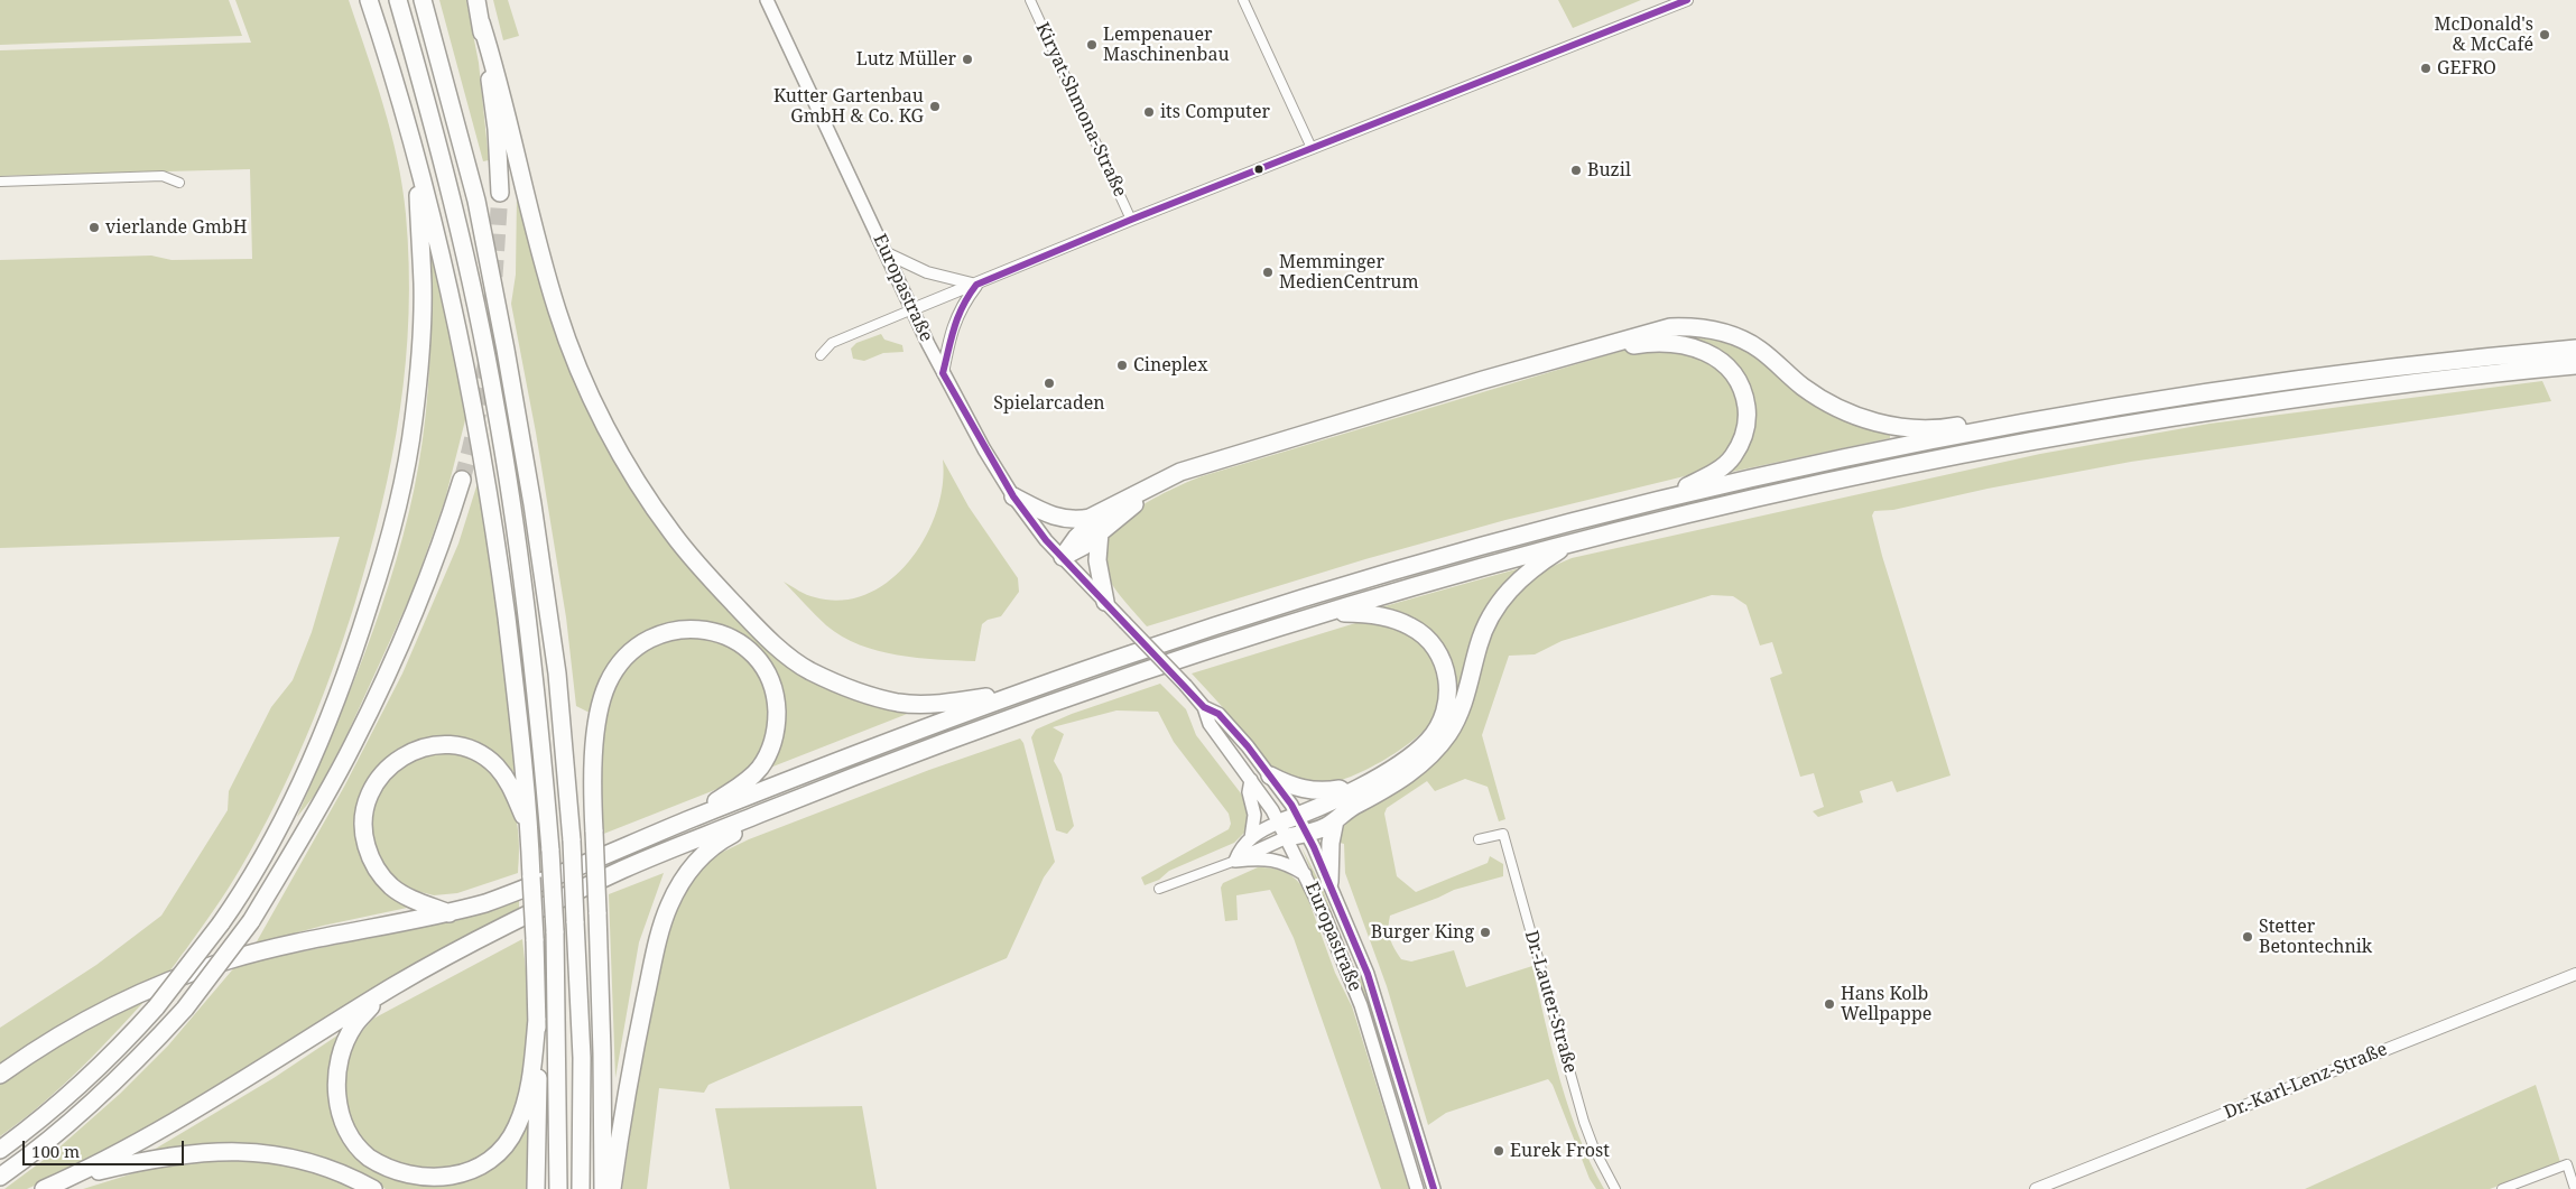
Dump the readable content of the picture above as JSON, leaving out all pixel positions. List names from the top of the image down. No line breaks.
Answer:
{"streets":{"main road":["Europastraße"],"street":["Kiryat-Shmona-Straße","Dr.-Lauter-Straße","Dr.-Karl-Lenz-Straße"]},"places":["McDonald's & McCafé","Lempenauer Maschinenbau","Lutz Müller","GEFRO","Kutter Gartenbau GmbH & Co. KG","its Computer","Buzil","vierlande GmbH","Memminger MedienCentrum","Cineplex","Spielarcaden","Burger King","Stetter Betontechnik","Hans Kolb Wellpappe","Eurek Frost"],"scale_bar":"100 m"}
